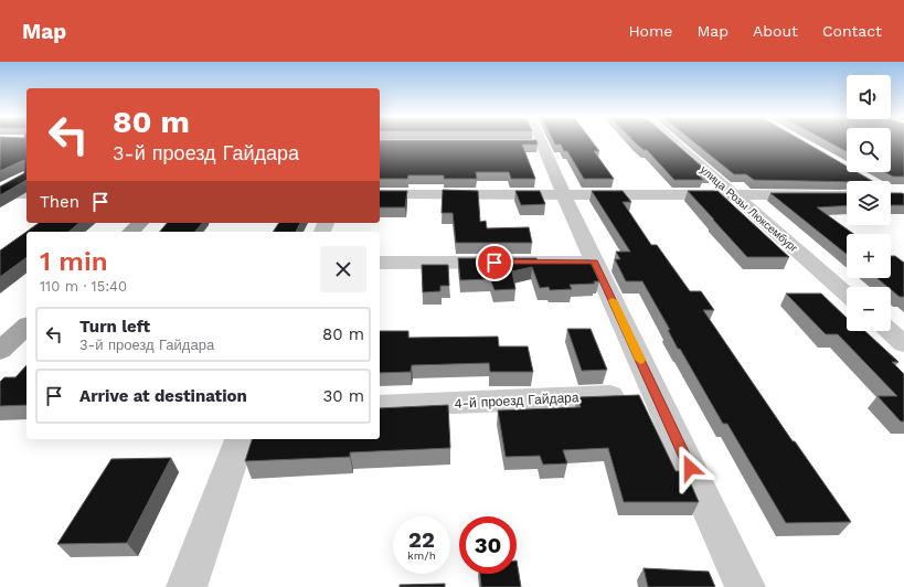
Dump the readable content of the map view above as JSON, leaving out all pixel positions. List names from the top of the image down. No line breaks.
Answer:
{"streets":{"street":["улица Розы Люксембург","4-й проезд Гайдара"]},"page":{"header":"Map","nav":["Home","Map","About","Contact"],"map_buttons":["+","−"],"turn":["80 m","3-й проезд Гайдара"],"then":"Then","heading":["1 min","110 m · 15:40"],"list":[{"name":"Turn left","note":"3-й проезд Гайдара","value":"80 m"},{"name":"Arrive at destination","value":"30 m"}],"speed":"22 km/h","limit":"30"}}
